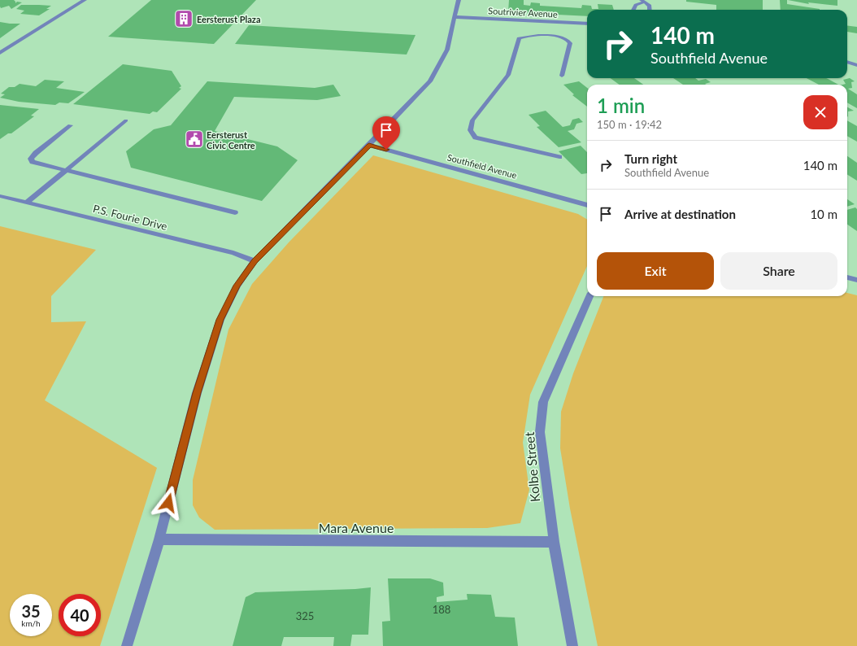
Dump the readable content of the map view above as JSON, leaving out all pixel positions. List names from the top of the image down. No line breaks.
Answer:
{"streets":{"street":["Soutrivier Avenue","Southfield Avenue","P.S. Fourie Drive","Kolbe Street","Mara Avenue"]},"crossings":[["Kolbe Street","Mara Avenue"]],"places":{"building":["Eersterust Plaza"],"public building":["Eersterust Civic Centre"]},"house_numbers":["188","325"],"page":{"turn":["140 m","Southfield Avenue"],"heading":["1 min","150 m · 19:42"],"list":[{"name":"Turn right","note":"Southfield Avenue","value":"140 m"},{"name":"Arrive at destination","value":"10 m"}],"buttons":["Exit","Share"],"speed":"35 km/h","limit":"40"}}
